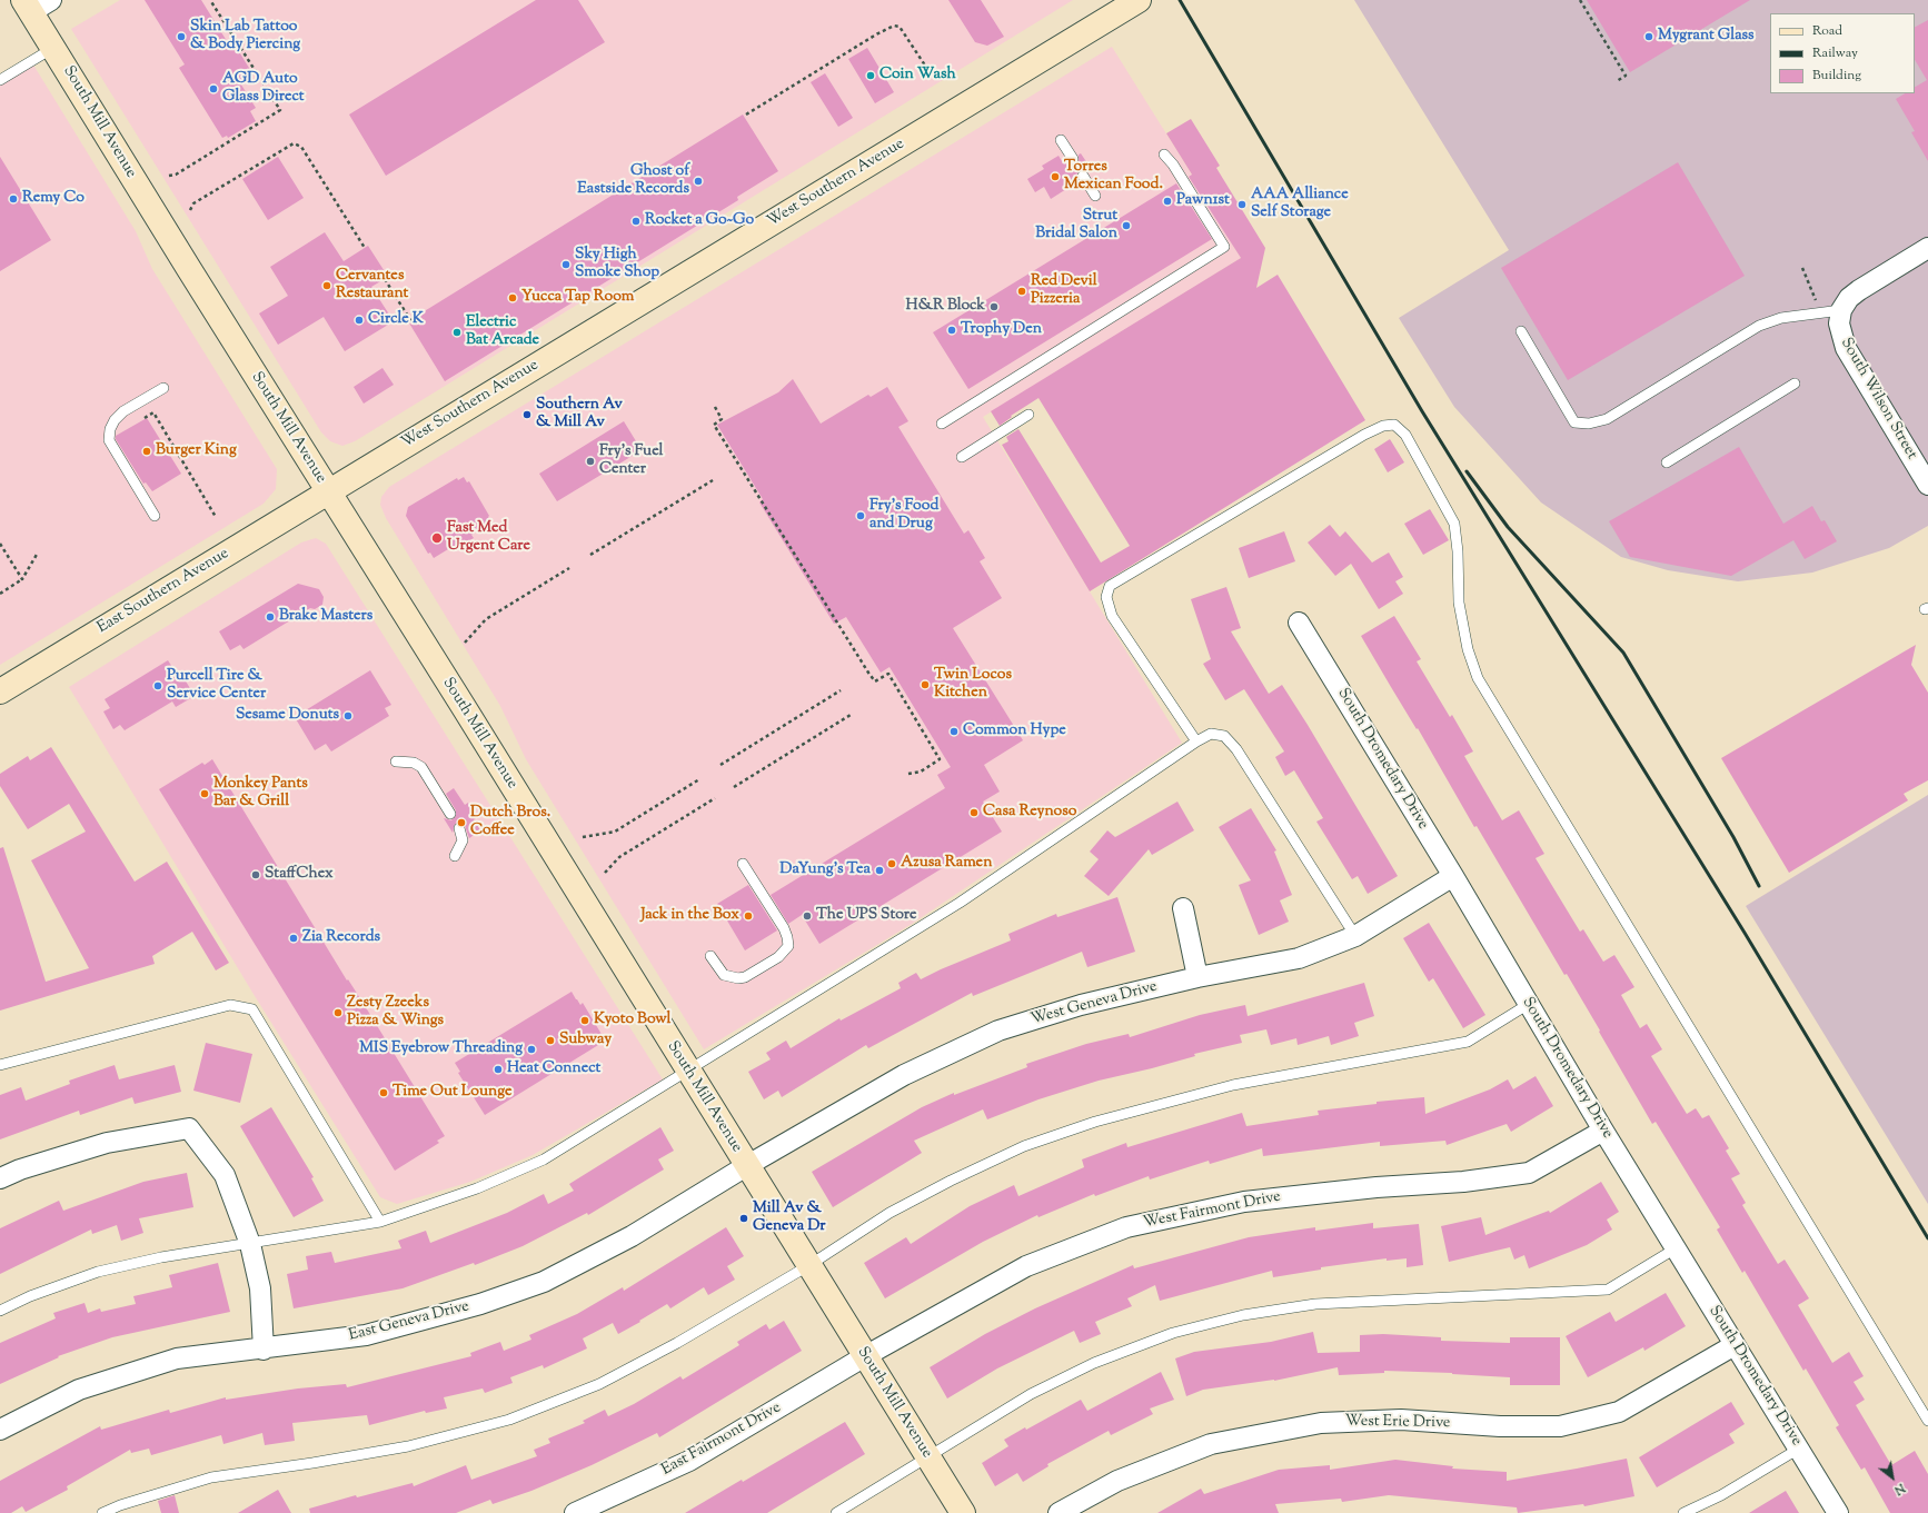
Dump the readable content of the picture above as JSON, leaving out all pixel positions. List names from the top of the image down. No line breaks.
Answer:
{"streets":{"main road":["South Mill Avenue","West Southern Avenue","East Southern Avenue"],"street":["South Wilson Street","South Dromedary Drive","West Geneva Drive","West Fairmont Drive","East Geneva Drive","West Erie Drive","East Fairmont Drive"]},"crossings":[["South Mill Avenue","West Southern Avenue"],["South Mill Avenue","East Southern Avenue"],["South Mill Avenue","West Geneva Drive"],["South Mill Avenue","West Fairmont Drive"],["South Mill Avenue","East Geneva Drive"],["South Mill Avenue","East Fairmont Drive"],["West Southern Avenue","East Southern Avenue"],["South Dromedary Drive","West Geneva Drive"],["South Dromedary Drive","West Fairmont Drive"],["South Dromedary Drive","West Erie Drive"],["West Geneva Drive","East Geneva Drive"],["West Fairmont Drive","East Fairmont Drive"]],"places":["Skin Lab Tattoo & Body Piercing","Mygrant Glass","Coin Wash","AGD Auto Glass Direct","Torres Mexican Food.","Ghost of Eastside Records","Remy Co","Pawn1st","AAA Alliance Self Storage","Rocket a Go~Go","Strut Bridal Salon","Sky High Smoke Shop","Cervantes Restaurant","Red Devil Pizzeria","Yucca Tap Room","H&R Block","Circle K","Trophy Den","Electric Bat Arcade","Southern Av & Mill Av","Burger King","Fry's Fuel Center","Fry's Food and Drug","Fast Med Urgent Care","Brake Masters","Twin Locos Kitchen","Purcell Tire & Service Center","Sesame Donuts","Common Hype","Monkey Pants Bar & Grill","Casa Reynoso","Dutch Bros. Coffee","Azusa Ramen","DaYung's Tea","StaffChex","Jack in the Box","The UPS Store","Zia Records","Zesty Zzeeks Pizza & Wings","Kyoto Bowl","Subway","MIS Eyebrow Threading","Heat Connect","Time Out Lounge","Mill Av & Geneva Dr"],"legend":["Road","Railway","Building"],"north":"bottom right"}
